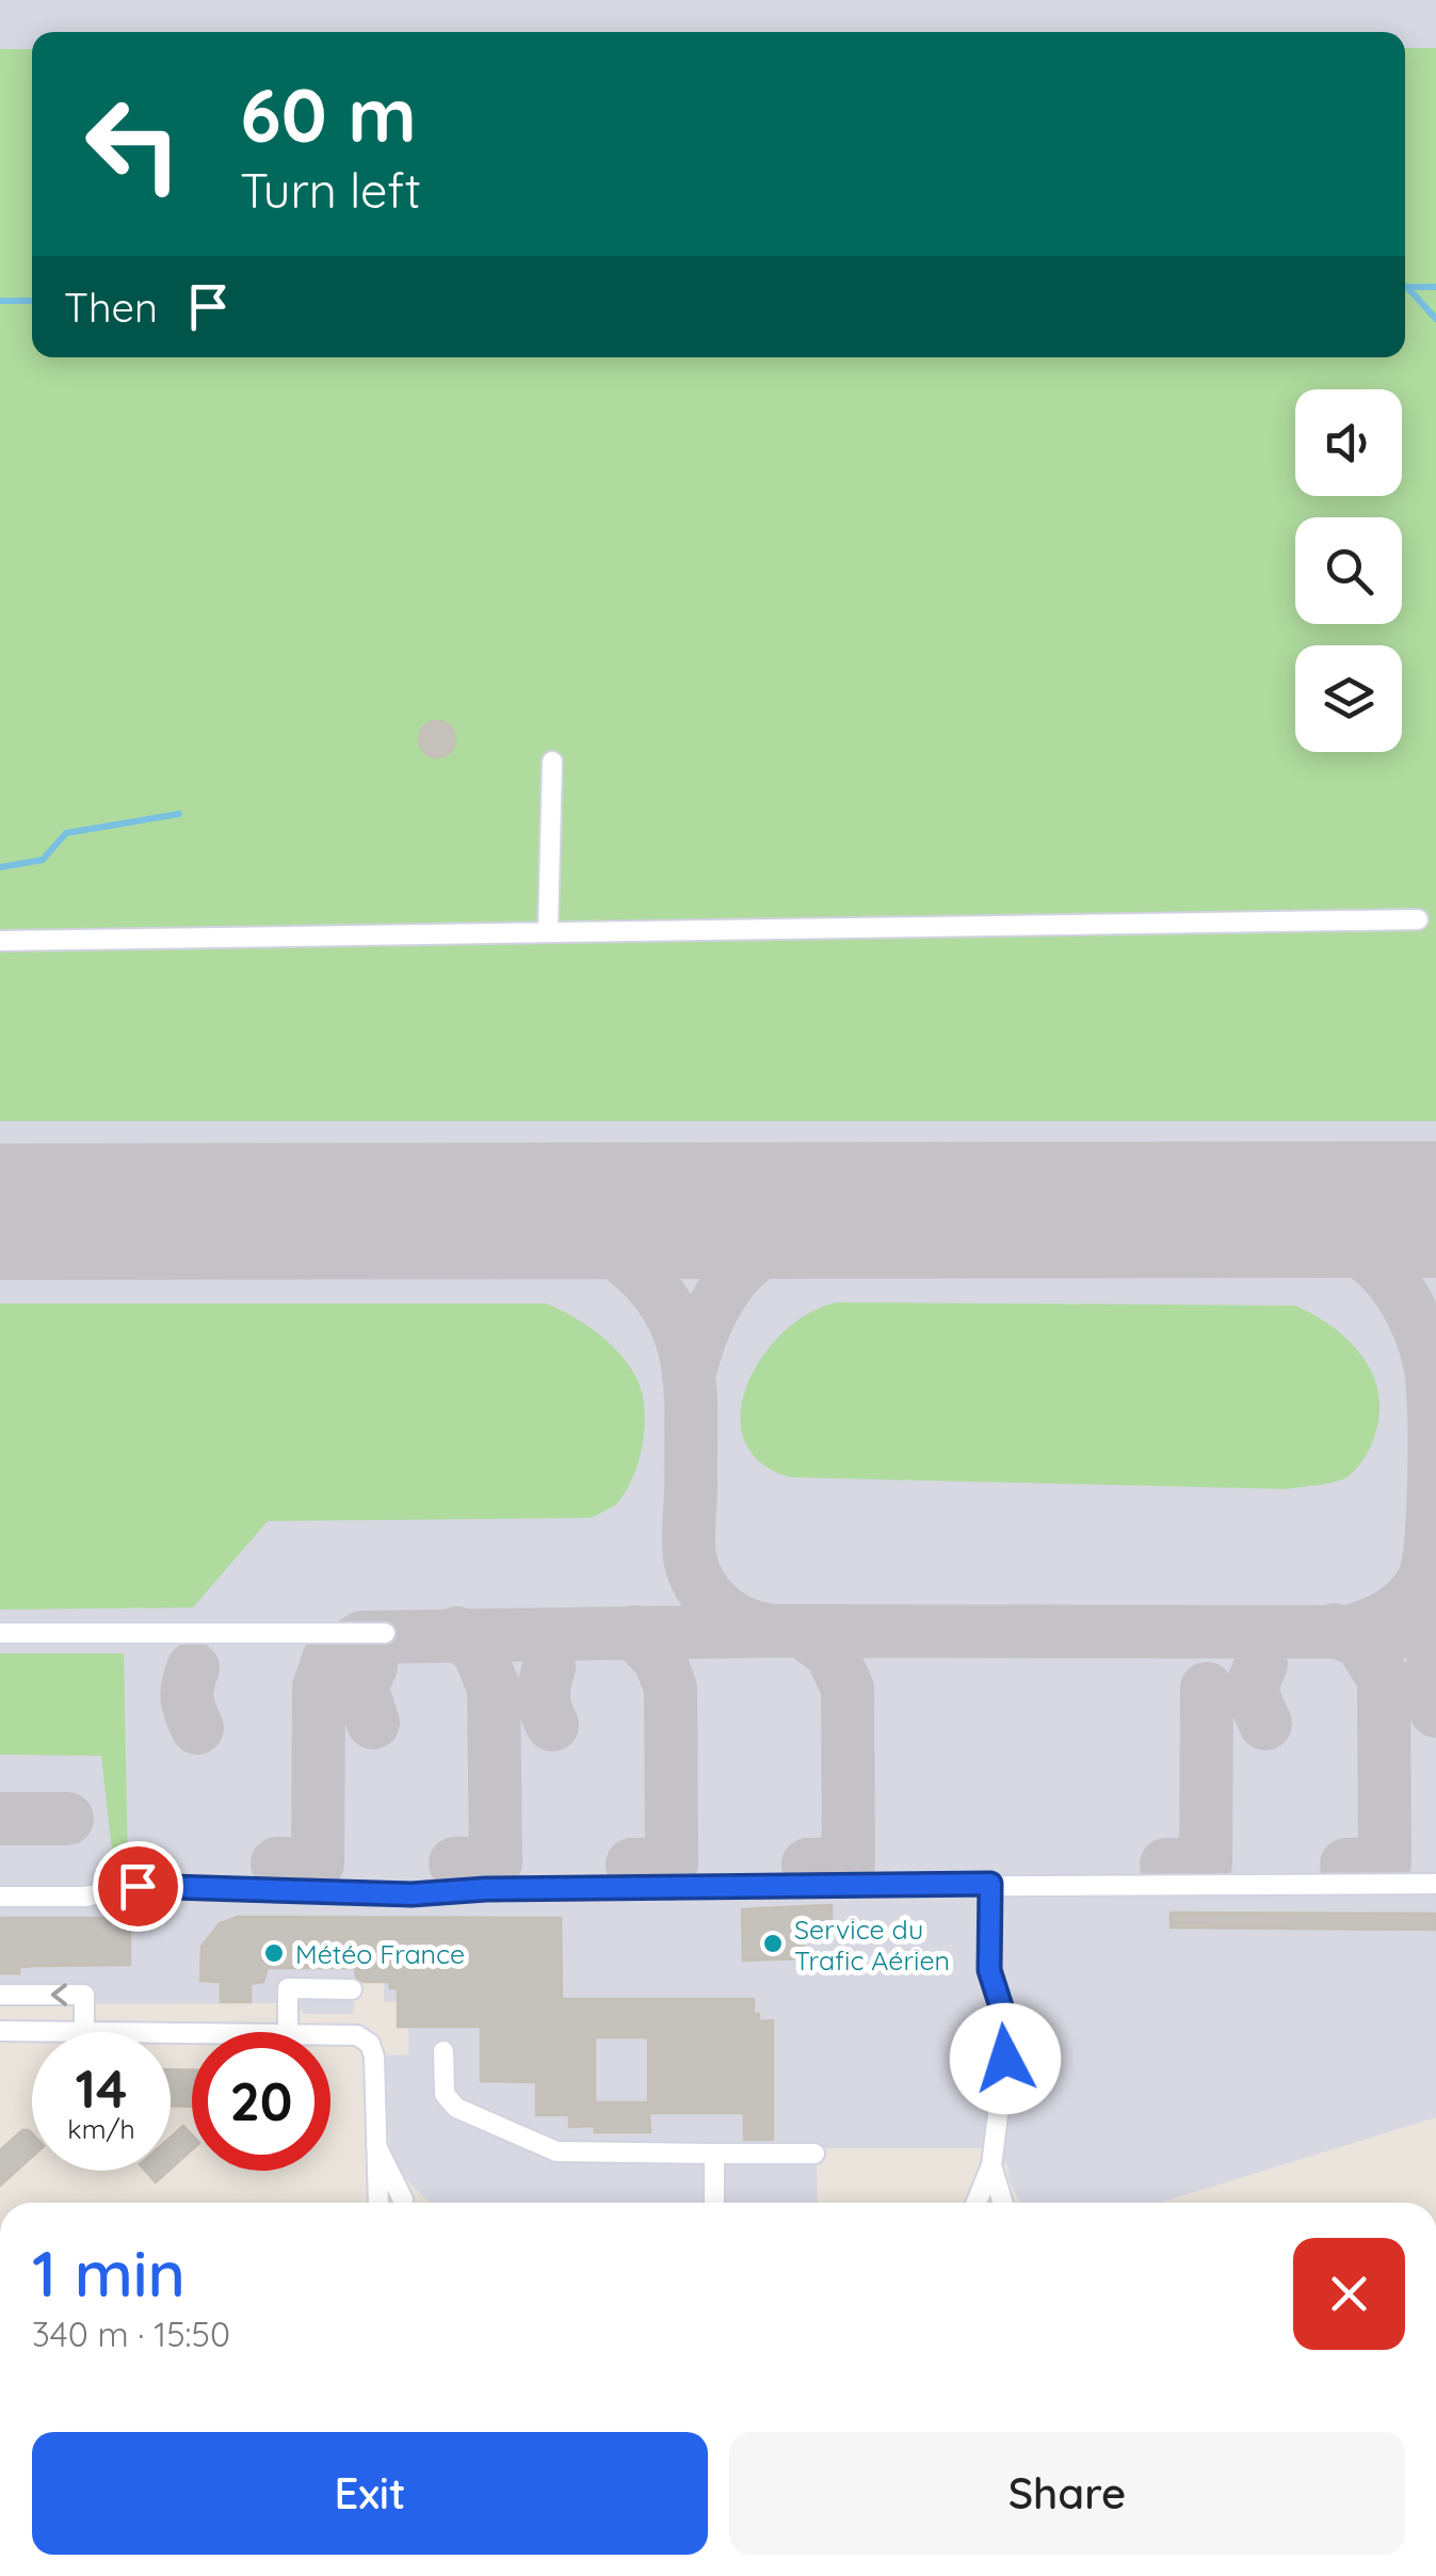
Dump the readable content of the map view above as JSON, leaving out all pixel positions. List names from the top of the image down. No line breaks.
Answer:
{"places":["Service du Trafic Aérien","Météo France"],"page":{"turn":["60 m","Turn left"],"then":"Then","speed":"14 km/h","limit":"20","heading":["1 min","340 m · 15:50"],"buttons":["Exit","Share"]}}
